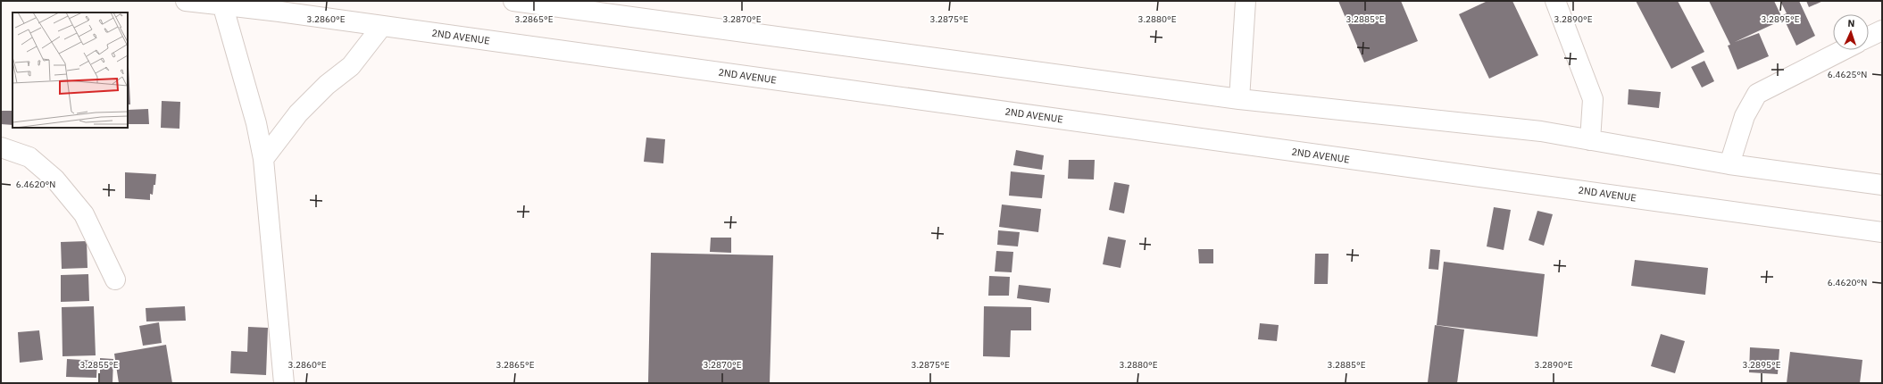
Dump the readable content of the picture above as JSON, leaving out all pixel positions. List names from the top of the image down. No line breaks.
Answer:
{"streets":{"street":["2ND AVENUE"]},"north":"top","coordinates":["3.2860°E","3.2865°E","3.2870°E","3.2875°E","3.2880°E","3.2885°E","3.2890°E","3.2895°E","6.4625°N","6.4620°N","3.2855°E"]}
